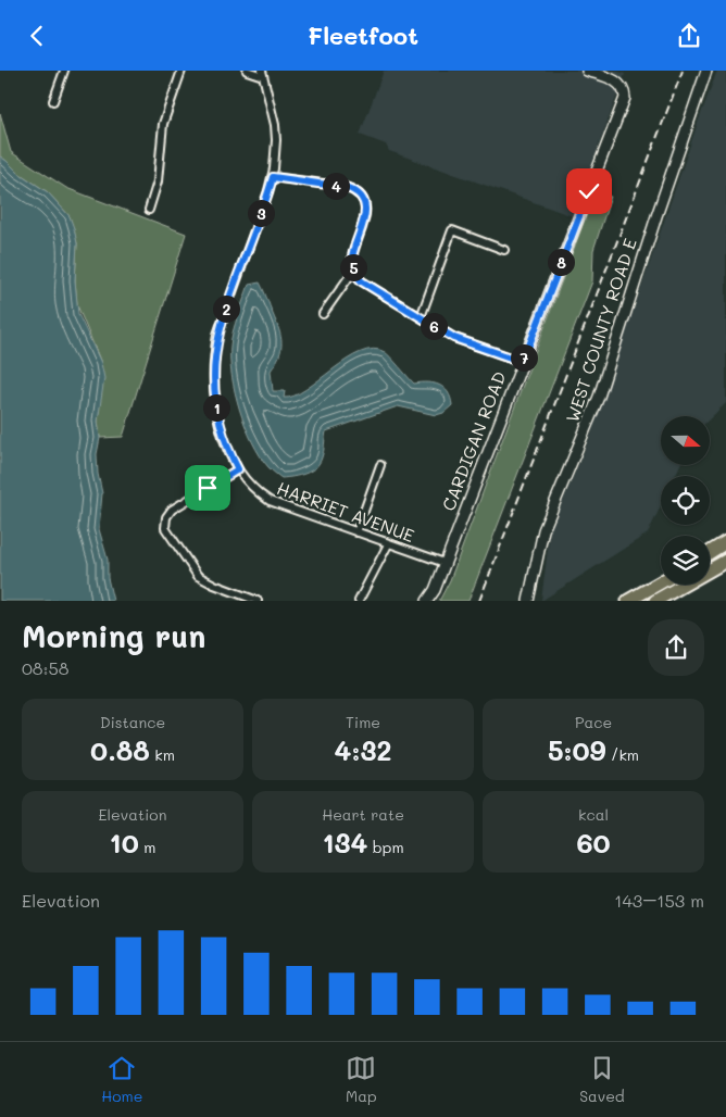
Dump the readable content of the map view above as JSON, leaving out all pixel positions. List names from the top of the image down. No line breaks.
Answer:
{"streets":{"street":["WEST COUNTY ROAD E","CARDIGAN ROAD","HARRIET AVENUE"]},"crossings":[["CARDIGAN ROAD","HARRIET AVENUE"]],"north":"right","page":{"header":"Fleetfoot","pins":["4","3","8","5","2","6","7","1"],"heading":["Morning run","08:58"],"stats":[["Distance","0.88 km"],["Time","4:32"],["Pace","5:09 /km"],["Elevation","10 m"],["Heart rate","134 bpm"],["kcal","60"]],"chart":["Elevation","143–153 m"],"tabs":["Home","Map","Saved"]}}
